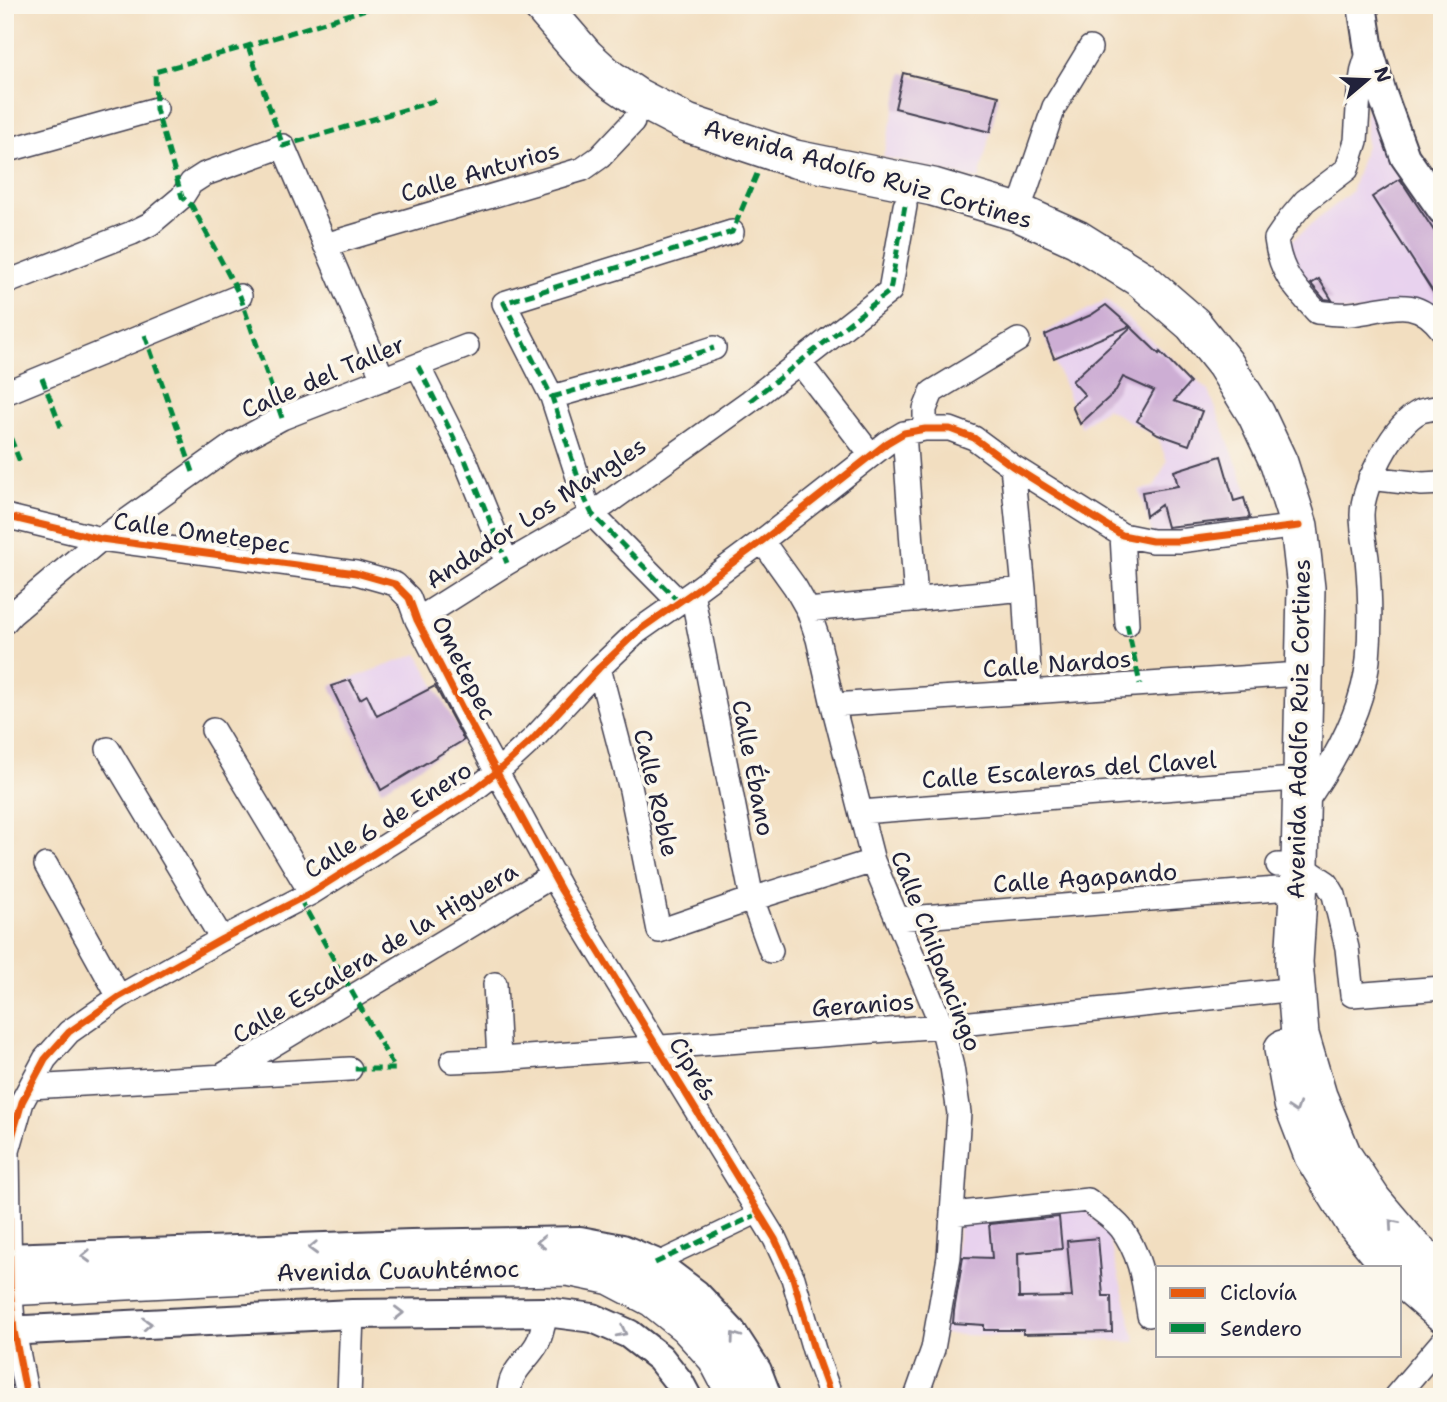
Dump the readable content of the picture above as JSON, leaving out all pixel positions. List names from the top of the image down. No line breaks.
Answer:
{"streets":{"main road":["Avenida Adolfo Ruiz Cortines","Avenida Cuauhtémoc"],"street":["Calle Anturios","Calle del Taller","Andador Los Mangles","Calle Ometepec","Calle Nardos","Ometepec","Calle Ébano","Calle Escaleras del Clavel","Calle Roble","Calle 6 de Enero","Calle Agapando","Calle Chilpancingo","Calle Escalera de la Higuera","Geranios","Ciprés"]},"crossings":[["Calle Anturios","Avenida Adolfo Ruiz Cortines"],["Avenida Adolfo Ruiz Cortines","Andador Los Mangles"],["Avenida Adolfo Ruiz Cortines","Calle Nardos"],["Avenida Adolfo Ruiz Cortines","Calle Escaleras del Clavel"],["Avenida Adolfo Ruiz Cortines","Calle Agapando"],["Avenida Adolfo Ruiz Cortines","Geranios"],["Calle del Taller","Calle Ometepec"],["Andador Los Mangles","Ometepec"],["Calle Ometepec","Ometepec"],["Calle Nardos","Calle Chilpancingo"],["Ometepec","Calle 6 de Enero"],["Ometepec","Ciprés"],["Calle Ébano","Calle Roble"],["Calle Ébano","Calle 6 de Enero"],["Calle Escaleras del Clavel","Calle Chilpancingo"],["Calle Roble","Calle 6 de Enero"],["Calle 6 de Enero","Calle Chilpancingo"],["Calle 6 de Enero","Ciprés"],["Calle 6 de Enero","Avenida Cuauhtémoc"],["Calle Agapando","Calle Chilpancingo"],["Calle Chilpancingo","Geranios"],["Calle Escalera de la Higuera","Ciprés"],["Geranios","Ciprés"]],"legend":["Ciclovía","Sendero"],"north":"right"}
